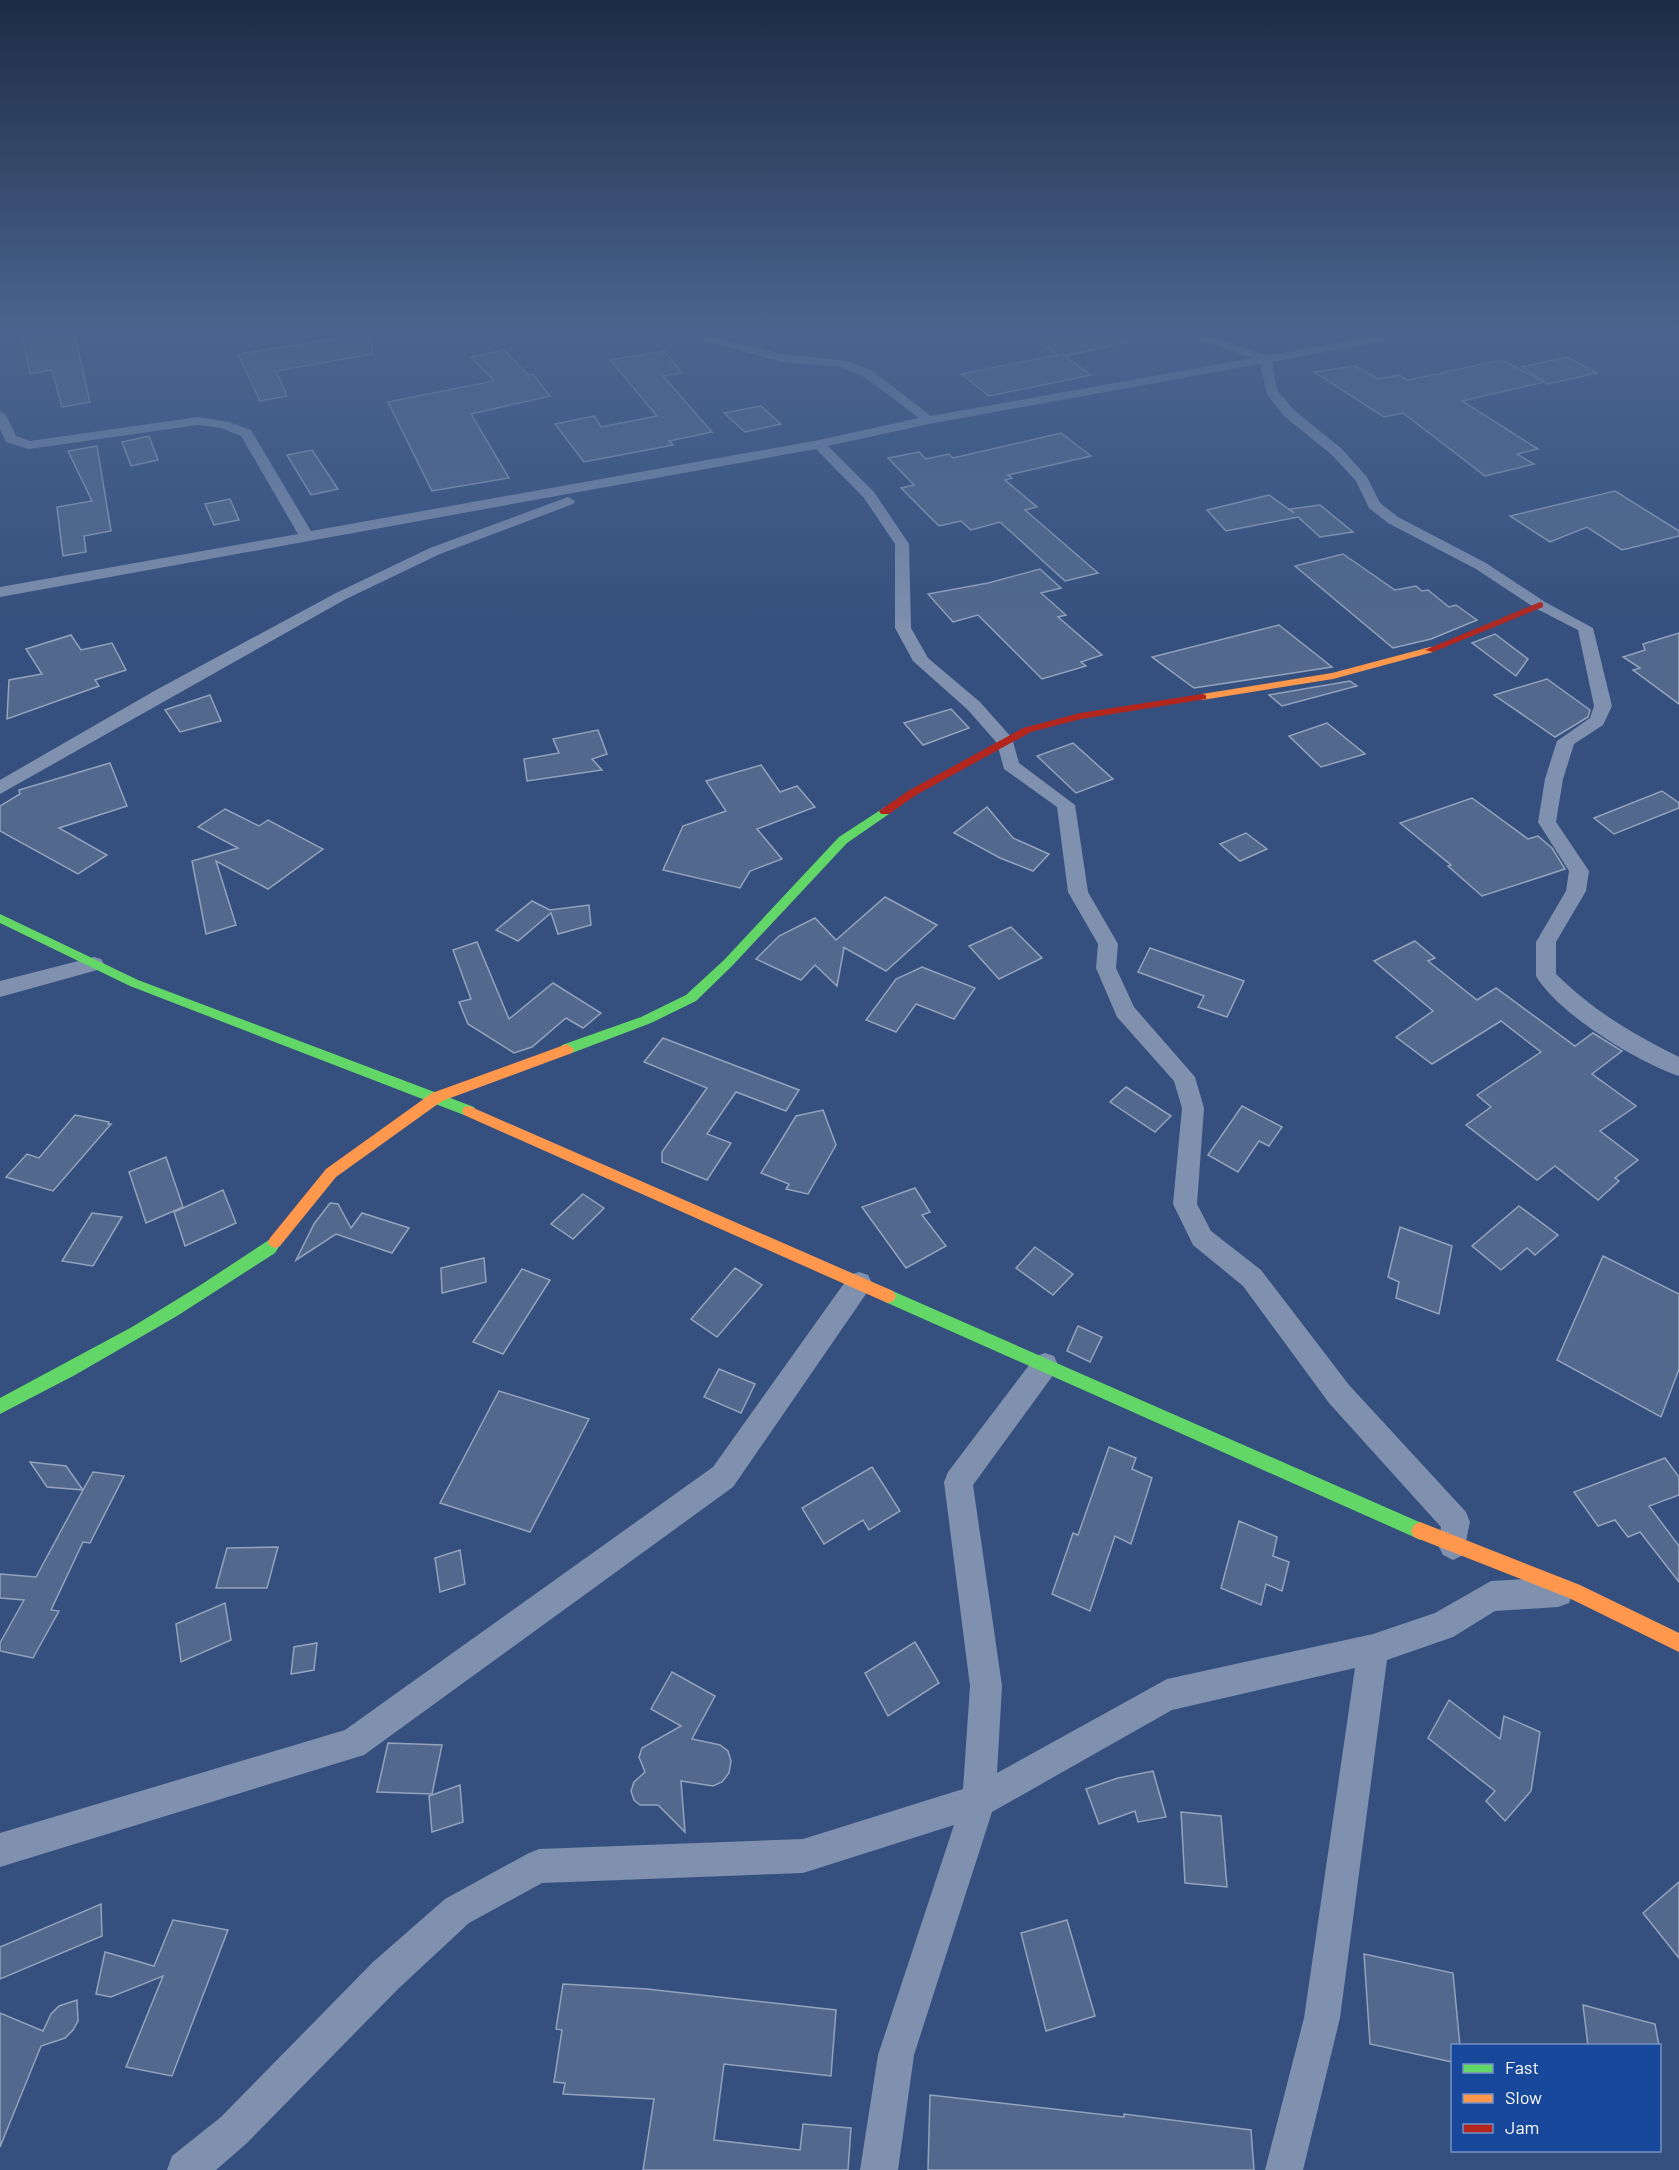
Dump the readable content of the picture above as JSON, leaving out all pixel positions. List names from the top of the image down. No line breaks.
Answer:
{"legend":["Fast","Slow","Jam"]}
